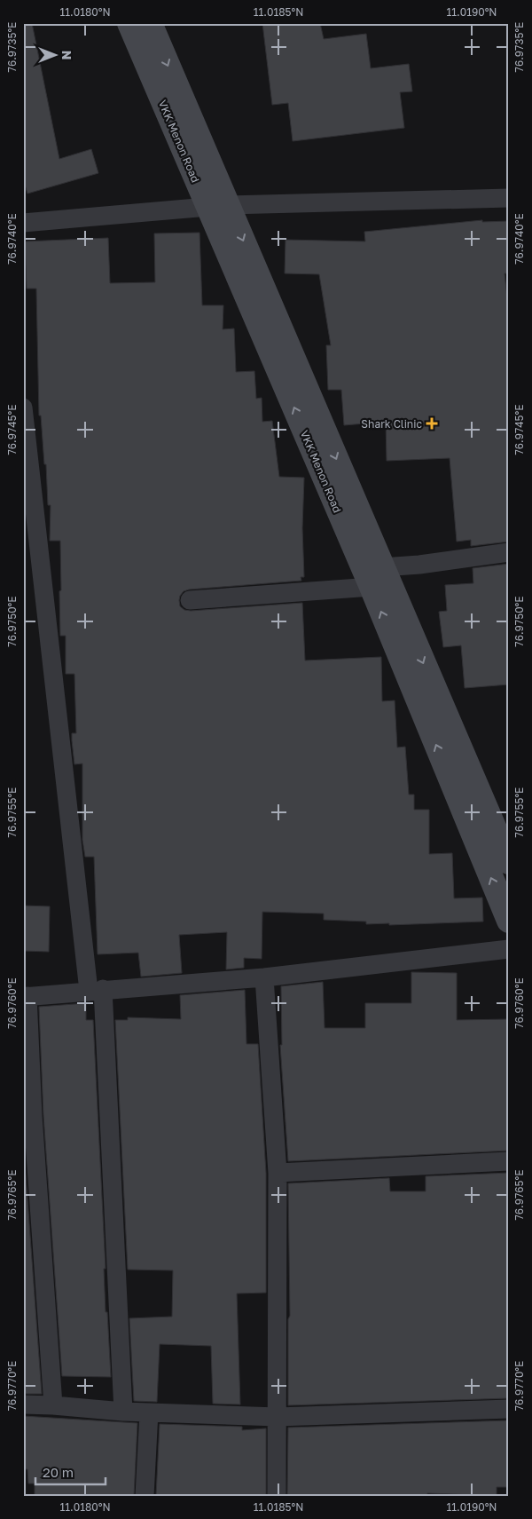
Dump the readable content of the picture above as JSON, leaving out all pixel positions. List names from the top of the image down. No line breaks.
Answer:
{"streets":{"street":["VKK Menon Road"]},"places":{"health":["Shark Clinic"]},"scale_bar":"20 m","north":"right","coordinates":["11.0180°N","11.0185°N","11.0190°N","76.9735°E","76.9740°E","76.9745°E","76.9750°E","76.9755°E","76.9760°E","76.9765°E","76.9770°E"]}
